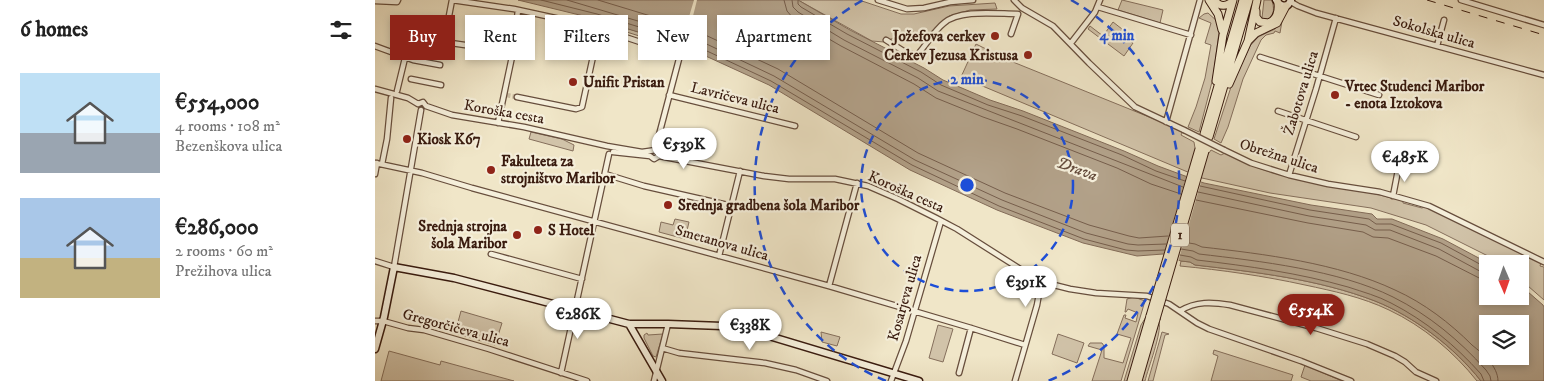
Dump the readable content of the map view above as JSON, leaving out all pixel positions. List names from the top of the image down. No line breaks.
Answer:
{"streets":{"main road":["1"],"street":["Sokolska ulica","Žabotova ulica","Lavričeva ulica","Koroška cesta","Obrežna ulica","Smetanova ulica","Kosarjeva ulica","Gregorčičeva ulica"]},"crossings":[["Sokolska ulica","Žabotova ulica"],["Žabotova ulica","Obrežna ulica"],["Koroška cesta","Kosarjeva ulica"],["Smetanova ulica","Kosarjeva ulica"]],"water":["Drava"],"places":["Jožefova cerkev","Cerkev Jezusa Kristusa","Unifit Pristan","Vrtec Studenci Maribor - enota Iztokova","Kiosk K67","Fakulteta za strojništvo Maribor","Srednja gradbena šola Maribor","S Hotel","Srednja strojna šola Maribor"],"north":"bottom","page":{"heading":"6 homes","chip":["Buy","Rent","Filters","New","Apartment"],"list":[{"name":"€554,000","note":"4 rooms · 108 m² · Bezenškova ulica"},{"name":"€286,000","note":"2 rooms · 60 m² · Prežihova ulica"}],"price":["€539K","€485K","€391K","€554K","€286K","€338K"]},"rings":["4 min","2 min"]}
